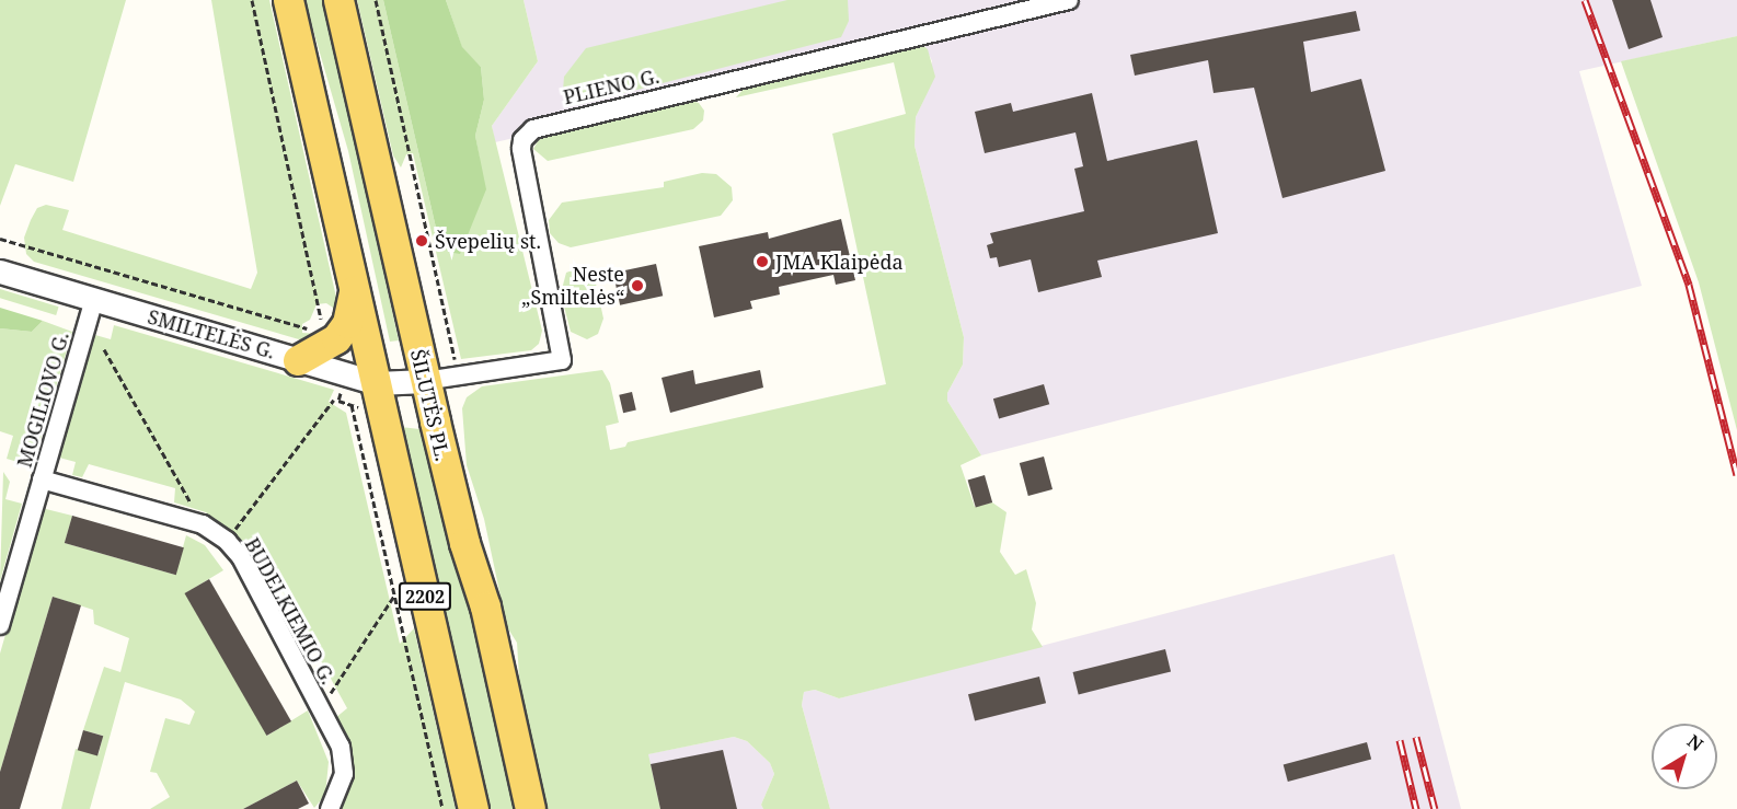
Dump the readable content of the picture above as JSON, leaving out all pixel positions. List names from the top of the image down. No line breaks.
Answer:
{"streets":{"main road":["ŠILUTĖS PL.","2202"],"street":["PLIENO G.","SMILTELĖS G.","MOGILIOVO G.","BUDELKIEMIO G."]},"crossings":[["PLIENO G.","SMILTELĖS G."],["PLIENO G.","ŠILUTĖS PL."],["SMILTELĖS G.","MOGILIOVO G."],["SMILTELĖS G.","ŠILUTĖS PL."],["SMILTELĖS G.","2202"],["MOGILIOVO G.","BUDELKIEMIO G."]],"places":["Švepelių st.","JMA Klaipėda","Neste „Smiltelės“"],"north":"top right"}
